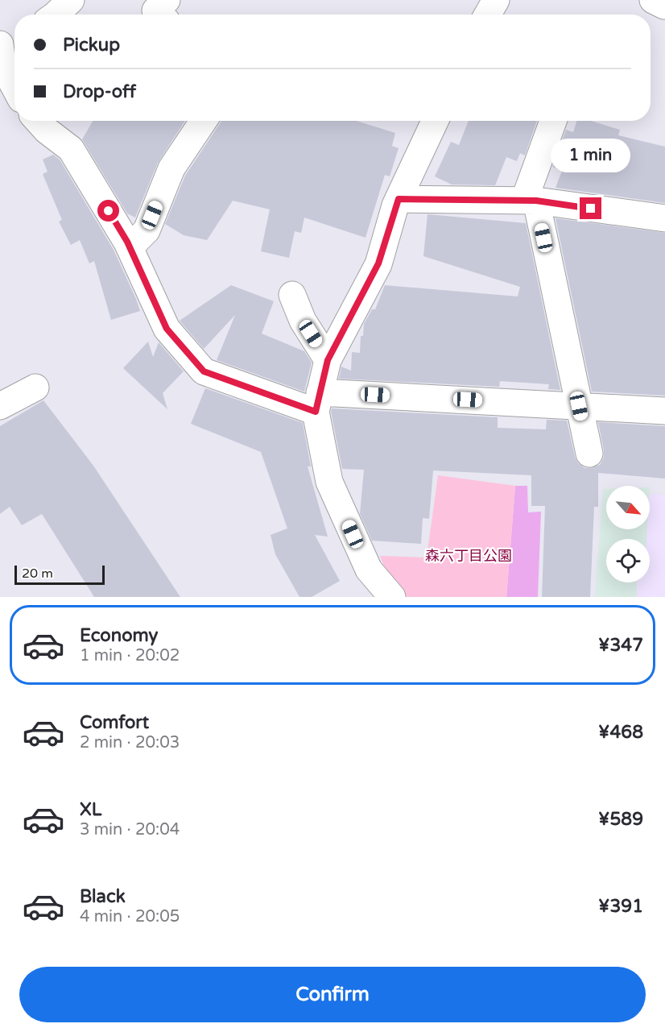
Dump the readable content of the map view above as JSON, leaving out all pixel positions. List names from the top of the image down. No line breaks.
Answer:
{"parks":["森六丁目公園"],"scale_bar":"20 m","north":"bottom right","page":{"banner":["Pickup","Drop-off"],"bubble":"1 min","scale":"20 m","list":[{"name":"Economy","note":"1 min · 20:02","value":"¥347"},{"name":"Comfort","note":"2 min · 20:03","value":"¥468"},{"name":"XL","note":"3 min · 20:04","value":"¥589"},{"name":"Black","note":"4 min · 20:05","value":"¥391"}],"buttons":"Confirm"}}
